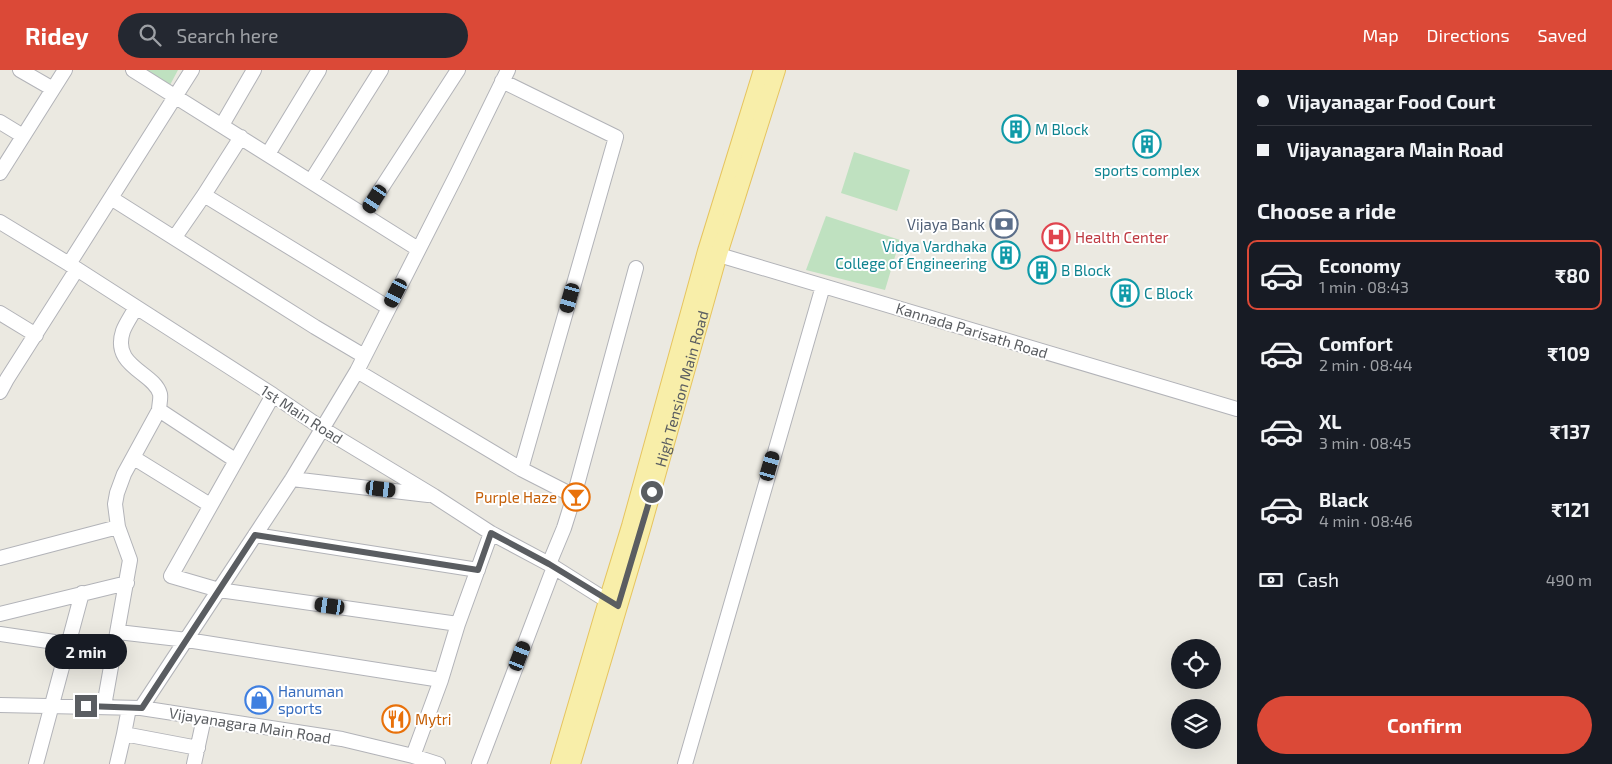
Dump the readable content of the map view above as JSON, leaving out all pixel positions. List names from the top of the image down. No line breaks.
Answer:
{"streets":{"main road":["High Tension Main Road"],"street":["Kannada Parisath Road","1st Main Road","Vijayanagara Main Road"]},"crossings":[["Kannada Parisath Road","High Tension Main Road"],["High Tension Main Road","1st Main Road"]],"places":{"building":["M Block","sports complex","Vidya Vardhaka College of Engineering","B Block","C Block"],"bank":["Vijaya Bank"],"hospital":["Health Center"],"bar":["Purple Haze"],"shop":["Hanuman sports"],"restaurant":["Mytri"]},"page":{"header":"Ridey","search":"Search here","nav":["Map","Directions","Saved"],"banner":["Vijayanagar Food Court","Vijayanagara Main Road"],"heading":"Choose a ride","list":[{"name":"Economy","note":"1 min · 08:43","value":"₹80"},{"name":"Comfort","note":"2 min · 08:44","value":"₹109"},{"name":"XL","note":"3 min · 08:45","value":"₹137"},{"name":"Black","note":"4 min · 08:46","value":"₹121"}],"pay":["Cash","490 m"],"bubble":"2 min","buttons":"Confirm"}}
